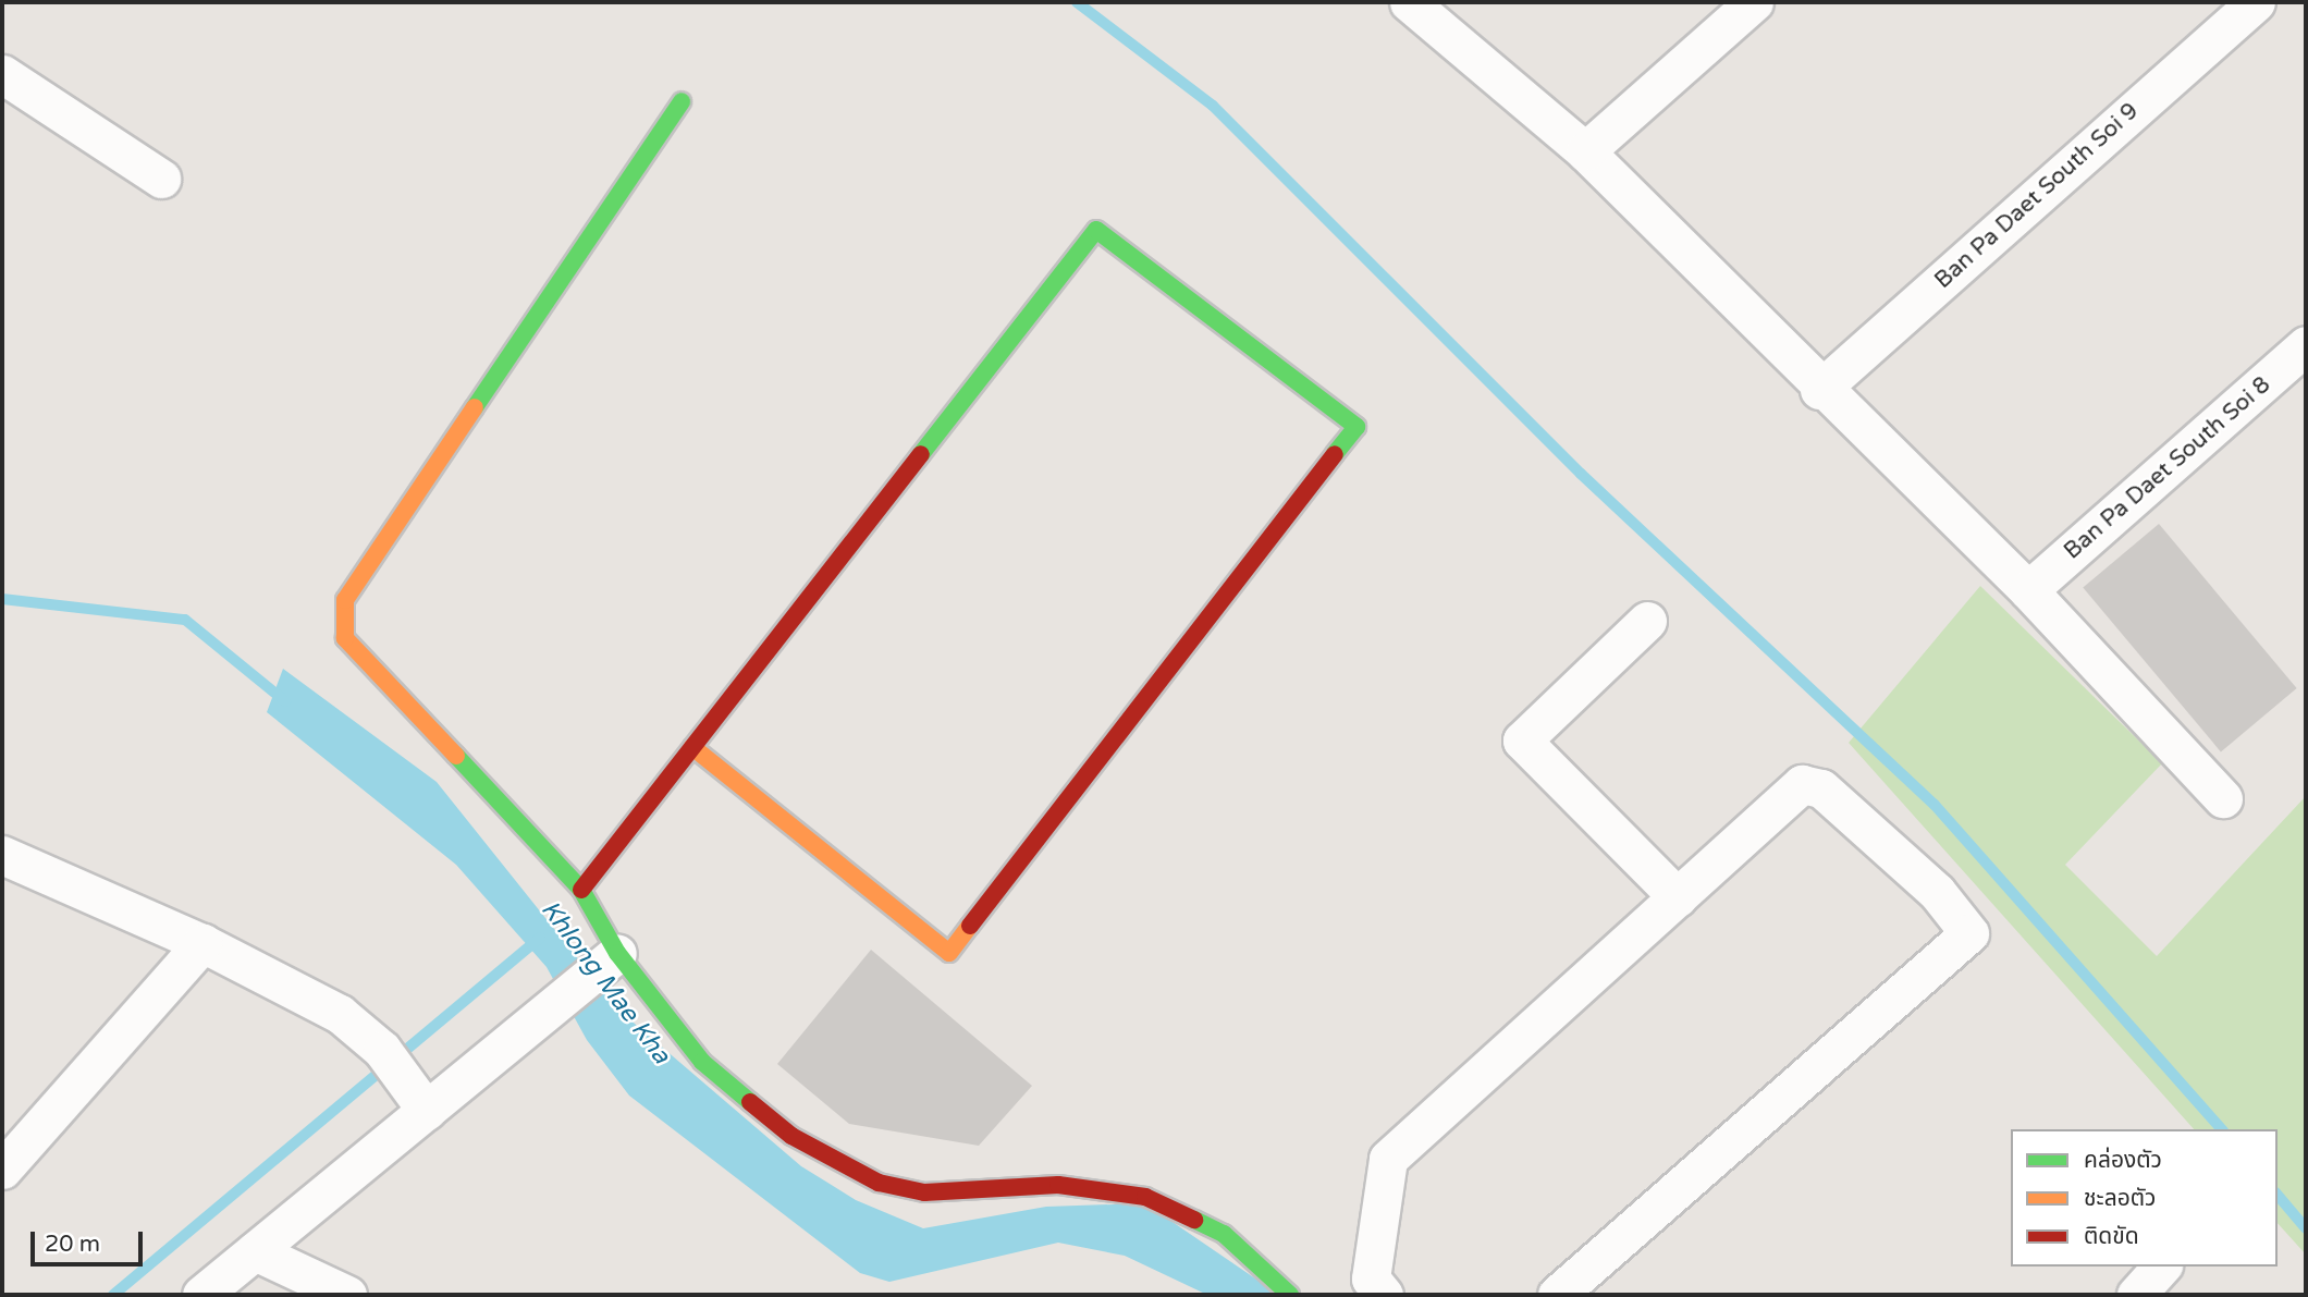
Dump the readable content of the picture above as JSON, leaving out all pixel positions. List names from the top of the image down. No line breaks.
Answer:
{"streets":{"street":["Ban Pa Daet South Soi 9","Ban Pa Daet South Soi 8"]},"water":["Khlong Mae Kha"],"legend":["คล่องตัว","ชะลอตัว","ติดขัด"],"scale_bar":"20 m"}
